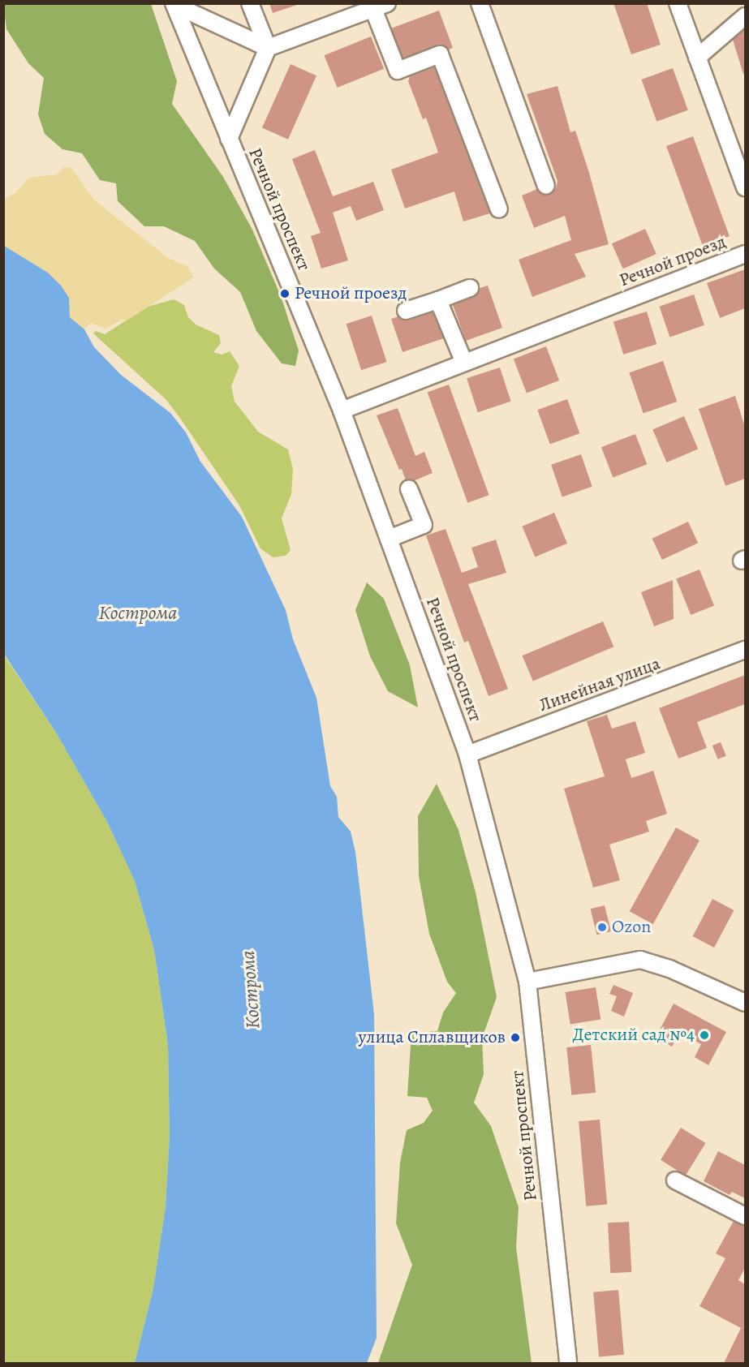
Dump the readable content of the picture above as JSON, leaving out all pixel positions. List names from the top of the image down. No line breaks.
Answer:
{"streets":{"street":["Речной проспект","Речной проезд","Линейная улица"]},"crossings":[["Речной проспект","Речной проезд"],["Речной проспект","Линейная улица"]],"water":["Кострома"],"places":["Речной проезд","Ozon","Детский сад №4","улица Сплавщиков"]}
